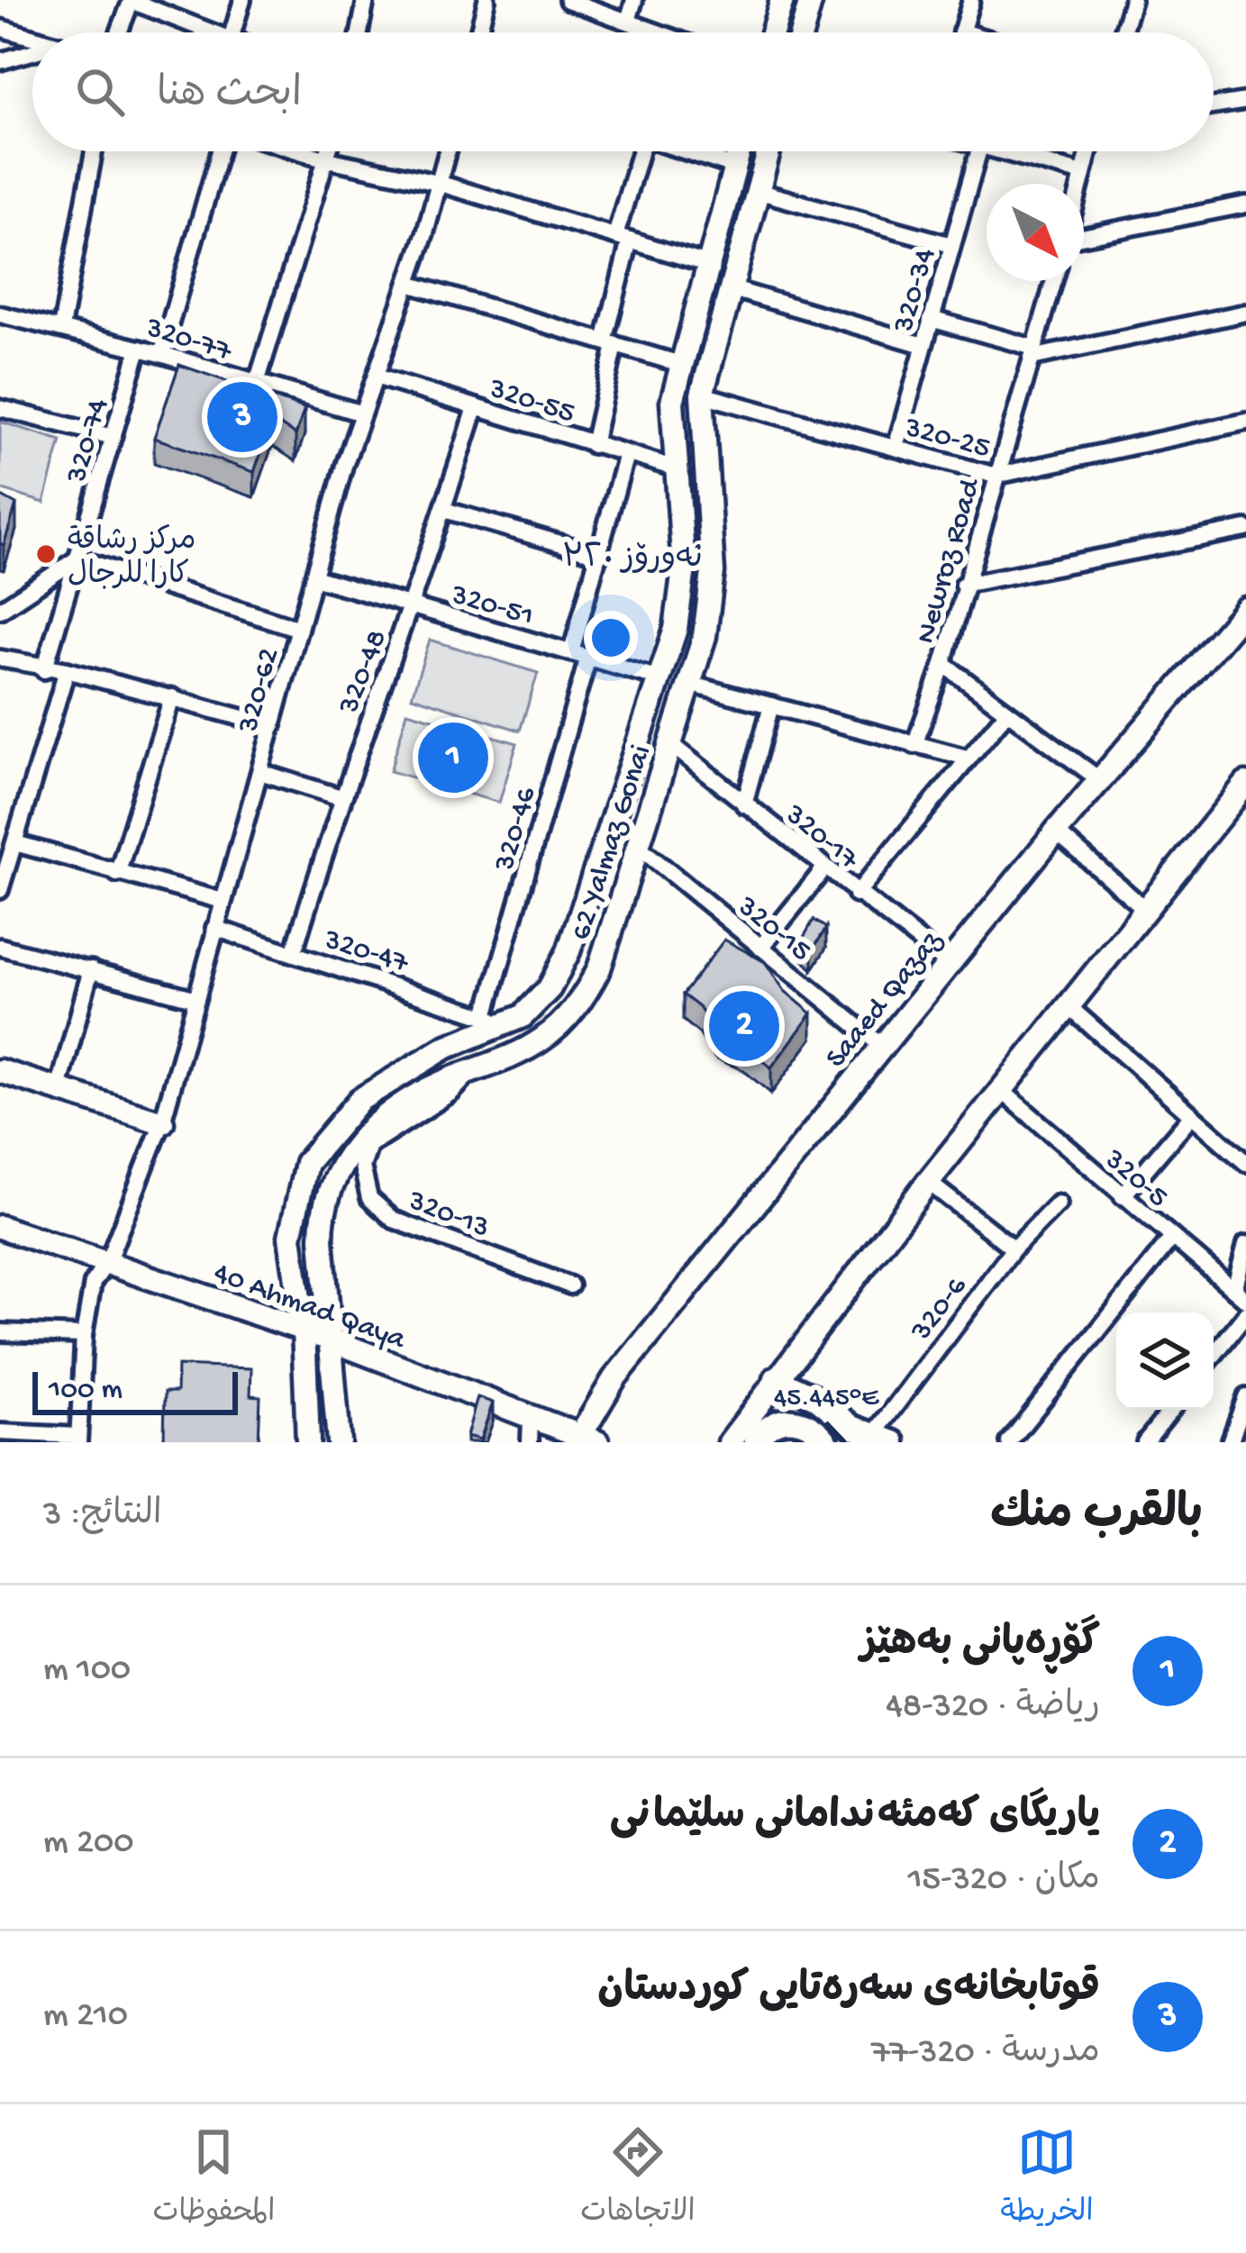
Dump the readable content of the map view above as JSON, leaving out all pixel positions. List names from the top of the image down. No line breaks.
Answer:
{"streets":{"main road":["62 Yalmaz Gonai","Saaed Qazaz","40 Ahmad Qaya"],"street":["320-34","320-77","320-55","320-25","320-74","Newroz Road","320-51","320-48","320-62","320-46","320-17","320-15","320-47","320-5","320-13","320-6"]},"crossings":[["320-34","320-25"],["320-77","320-74"],["320-77","320-62"],["320-55","320-48"],["320-55","320-62"],["320-55","62 Yalmaz Gonai"],["320-25","Newroz Road"],["320-25","62 Yalmaz Gonai"],["320-51","320-48"],["320-51","320-62"],["320-51","320-46"],["320-51","62 Yalmaz Gonai"],["320-48","320-47"],["320-62","320-47"],["320-62","40 Ahmad Qaya"],["320-46","62 Yalmaz Gonai"],["320-46","320-47"],["320-17","62 Yalmaz Gonai"],["320-17","Saaed Qazaz"],["62 Yalmaz Gonai","320-15"],["62 Yalmaz Gonai","320-47"],["62 Yalmaz Gonai","320-13"],["62 Yalmaz Gonai","40 Ahmad Qaya"],["320-15","Saaed Qazaz"],["Saaed Qazaz","40 Ahmad Qaya"]],"districts":["نەورۆز ٣٢٠"],"places":["مركز رشاقة كارا للرجال"],"scale_bar":"100 m","north":"bottom right","page":{"search":"ابحث هنا","pins":["3","1","2"],"scale":"100 m","heading":["بالقرب منك","النتائج: 3"],"list":[{"mark":"1","name":"گۆڕەپانی بەهێز","note":"رياضة · 320-48","value":"100 m"},{"mark":"2","name":"یاریگای کەمئەندامانی سلێمانی","note":"مكان · 320-15","value":"200 m"},{"mark":"3","name":"قوتابخانەی سەرەتایی کوردستان","note":"مدرسة · 320-77","value":"210 m"}],"nav":["الخريطة","الاتجاهات","المحفوظات"]},"coordinates":["45.445°E"]}
